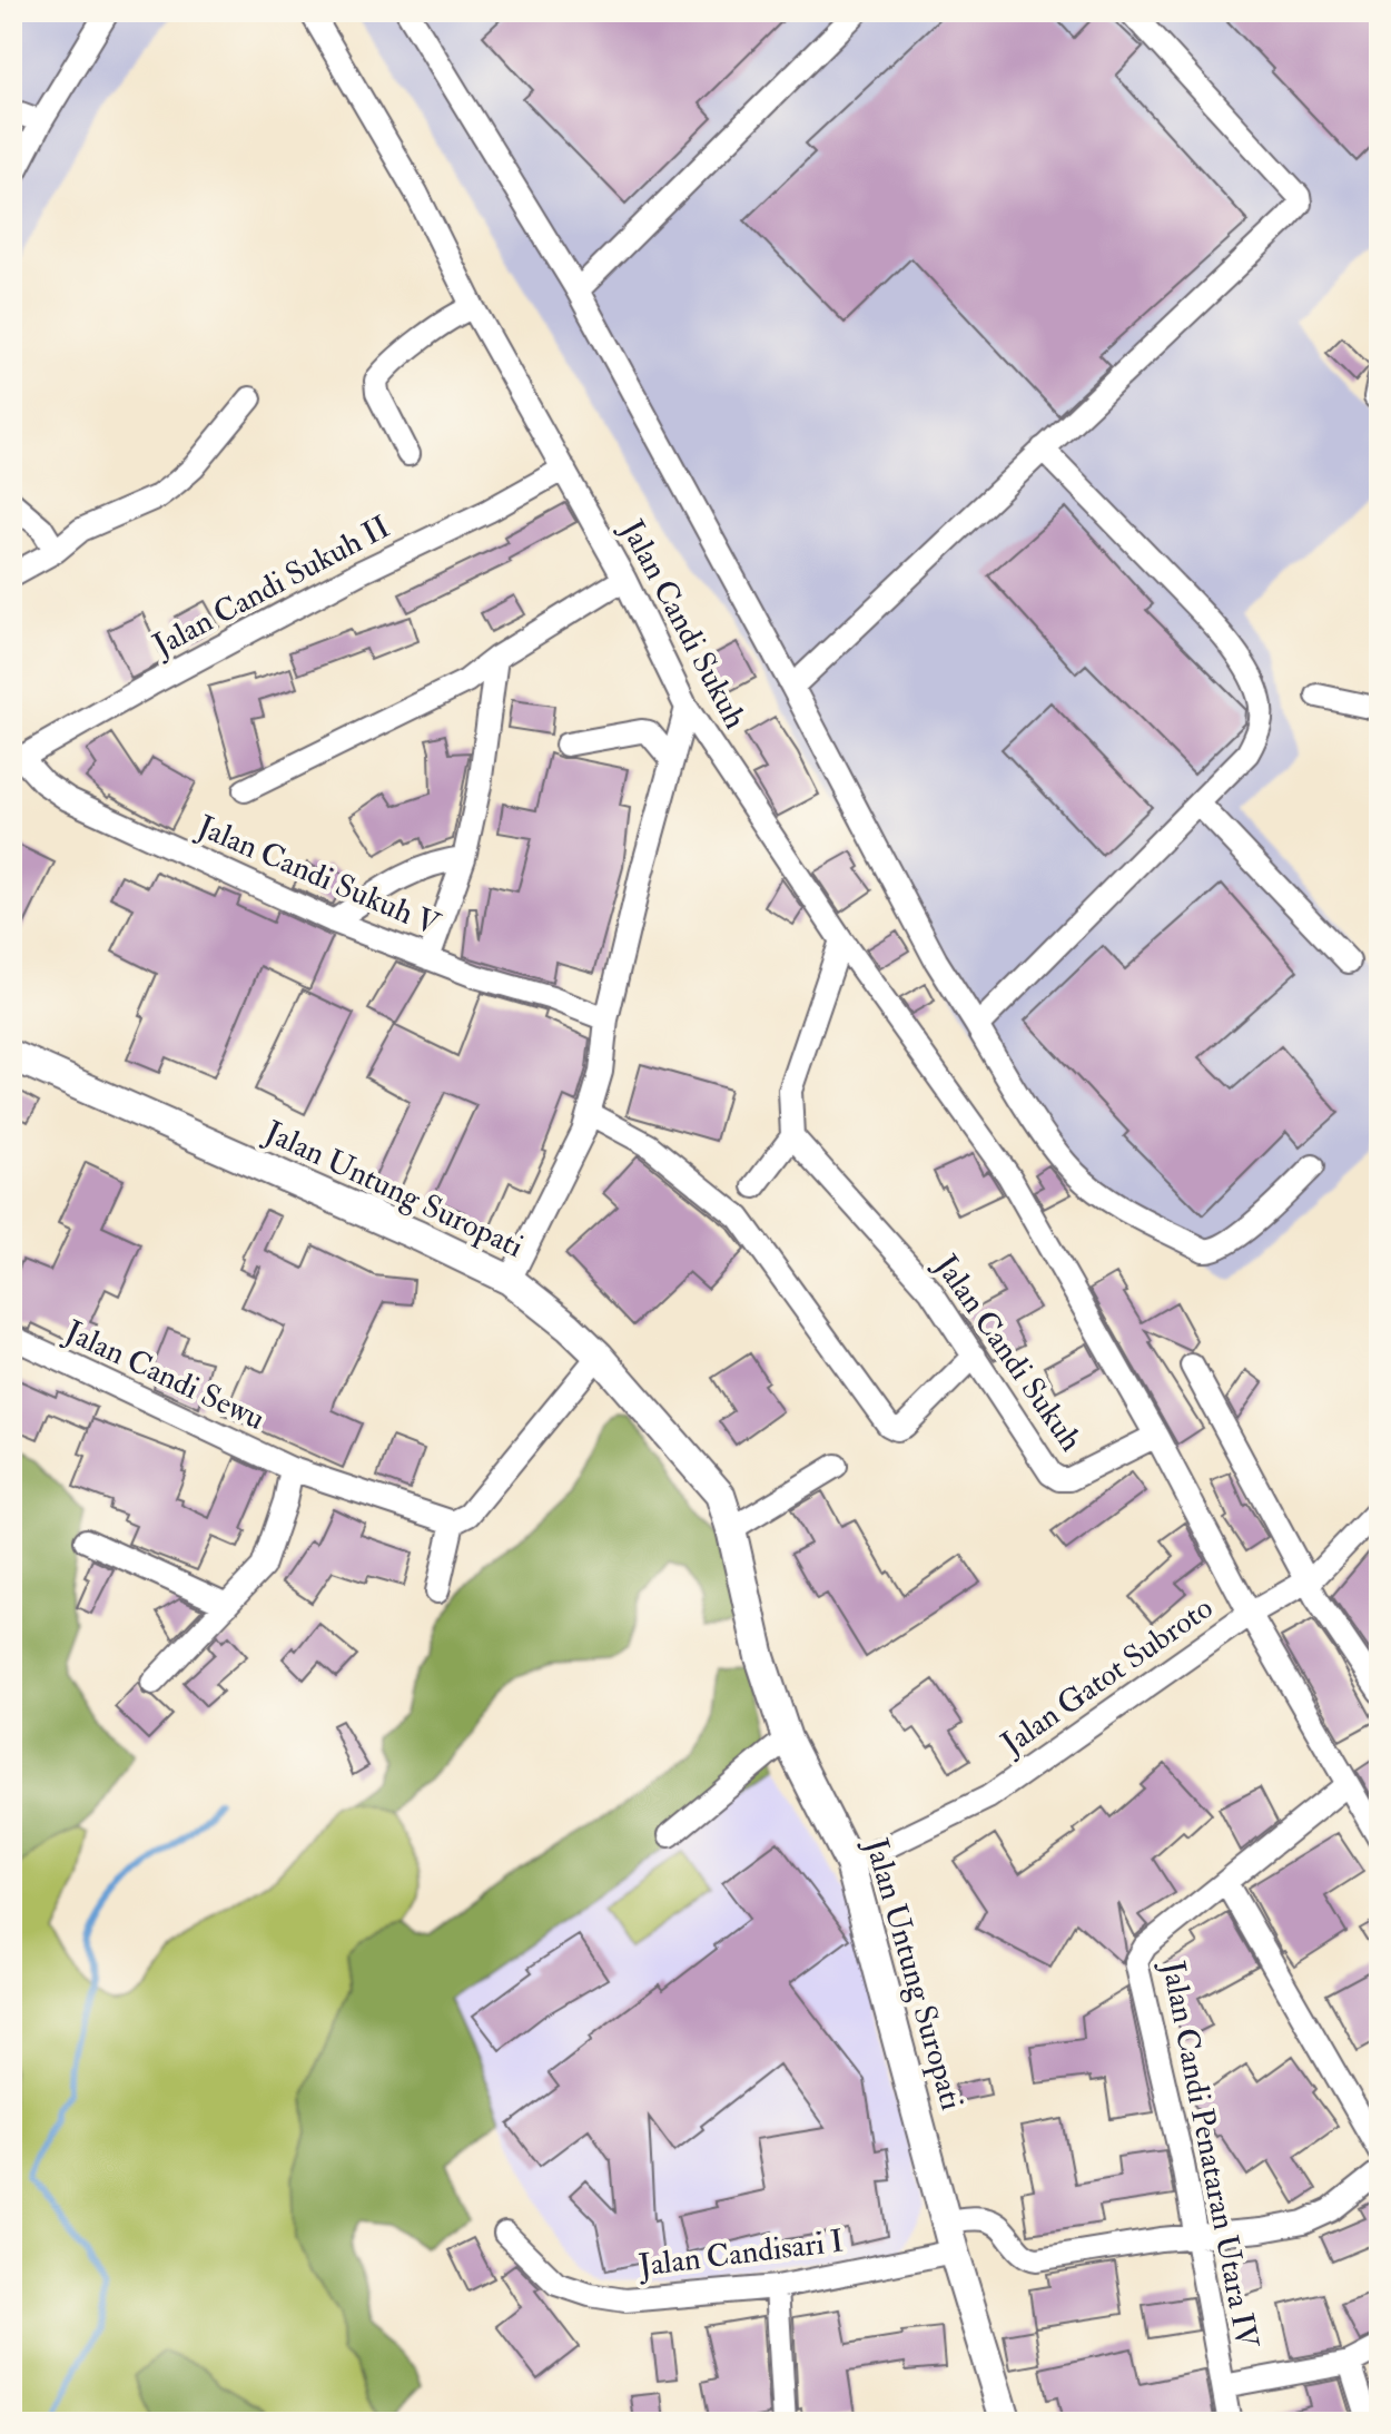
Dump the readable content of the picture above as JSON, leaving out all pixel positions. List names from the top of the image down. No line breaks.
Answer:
{"streets":{"main road":["Jalan Untung Suropati"],"street":["Jalan Candi Sukuh II","Jalan Candi Sukuh","Jalan Candi Sukuh V","Jalan Candi Sewu","Jalan Gatot Subroto","Jalan Candi Penataran Utara IV","Jalan Candisari I"]},"crossings":[["Jalan Candi Sukuh II","Jalan Candi Sukuh"],["Jalan Candi Sukuh II","Jalan Candi Sukuh V"],["Jalan Candi Sukuh","Jalan Gatot Subroto"],["Jalan Candi Sukuh","Jalan Candi Penataran Utara IV"],["Jalan Untung Suropati","Jalan Gatot Subroto"],["Jalan Untung Suropati","Jalan Candisari I"]]}
